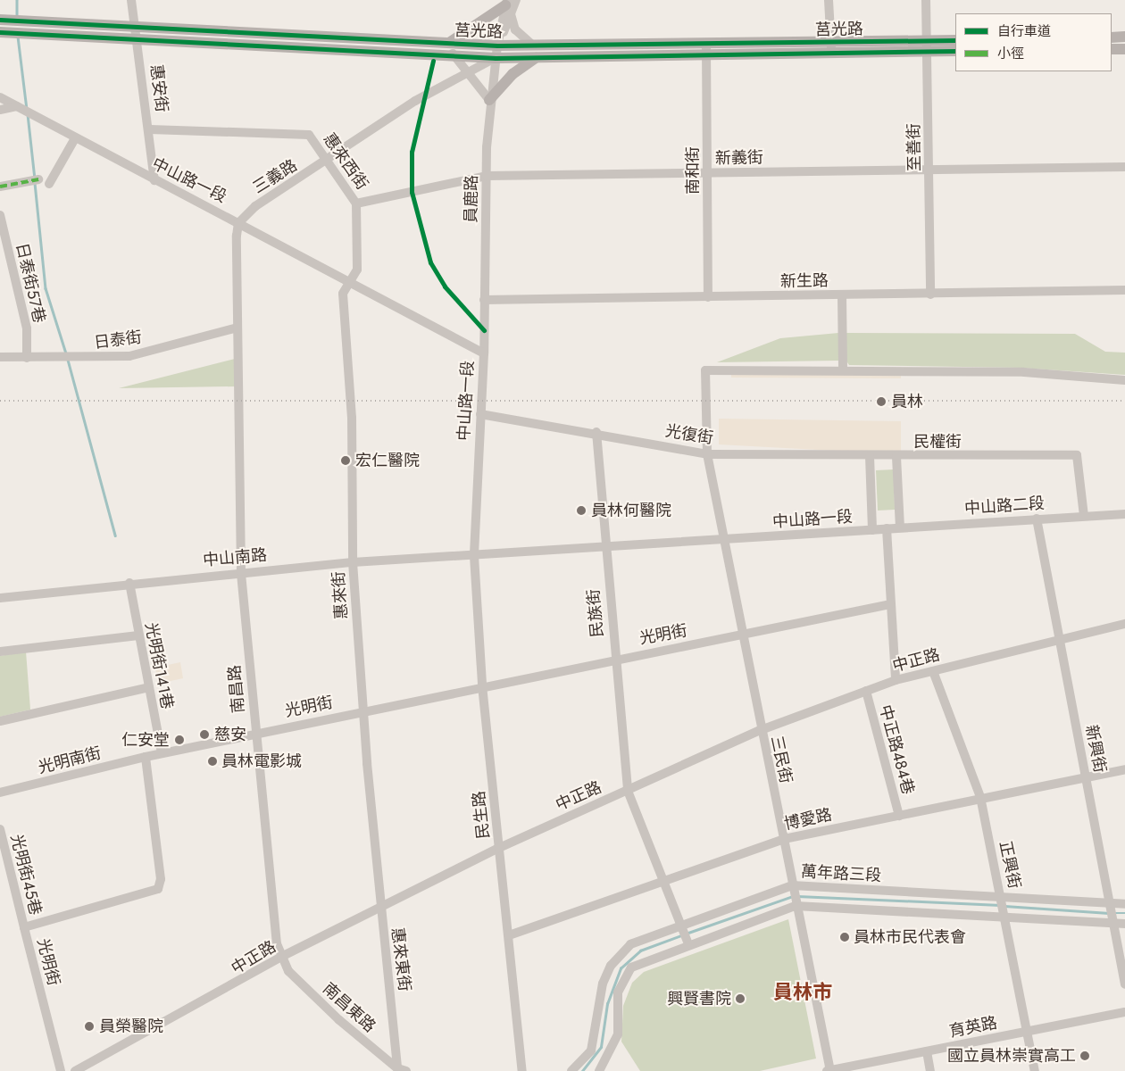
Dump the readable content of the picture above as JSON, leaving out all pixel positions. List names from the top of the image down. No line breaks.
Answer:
{"streets":{"main road":["莒光路"],"street":["惠安街","至善街","新義街","惠來西街","南和街","三義路","中山路一段","員鹿路","新生路","日泰街57巷","日泰街","光復街","民權街","中山路二段","中山南路","惠來街","民族街","光明街","中正路","光明街141巷","南昌路","新興街","中正路484巷","三民街","光明南街","民生路","博愛路","正興街","萬年路三段","光明街45巷","惠來東街","南昌東路","育英路"]},"crossings":[["莒光路","惠安街"],["莒光路","至善街"],["莒光路","南和街"],["莒光路","三義路"],["莒光路","員鹿路"],["惠安街","惠來西街"],["惠安街","中山路一段"],["至善街","新義街"],["至善街","新生路"],["新義街","惠來西街"],["新義街","南和街"],["新義街","員鹿路"],["惠來西街","三義路"],["惠來西街","中山路一段"],["惠來西街","惠來街"],["南和街","新生路"],["三義路","中山路一段"],["三義路","員鹿路"],["中山路一段","員鹿路"],["中山路一段","光復街"],["中山路一段","中山路二段"],["中山路一段","中山南路"],["中山路一段","惠來街"],["中山路一段","民族街"],["中山路一段","三民街"],["中山路一段","民生路"],["員鹿路","新生路"],["日泰街57巷","日泰街"],["日泰街","南昌路"],["光復街","民權街"],["光復街","民族街"],["光復街","三民街"],["民權街","中山路二段"],["中山路二段","新興街"],["中山南路","惠來街"],["中山南路","光明街141巷"],["中山南路","南昌路"],["中山南路","民生路"],["惠來街","光明街"],["惠來街","中正路"],["惠來街","惠來東街"],["民族街","光明街"],["民族街","中正路"],["民族街","博愛路"],["民族街","萬年路三段"],["光明街","光明街141巷"],["光明街","南昌路"],["光明街","三民街"],["光明街","光明南街"],["光明街","民生路"],["光明街","光明街45巷"],["中正路","南昌路"],["中正路","新興街"],["中正路","中正路484巷"],["中正路","三民街"],["中正路","民生路"],["中正路","正興街"],["中正路","惠來東街"],["中正路","南昌東路"],["南昌路","南昌東路"],["新興街","博愛路"],["新興街","萬年路三段"],["中正路484巷","博愛路"],["三民街","博愛路"],["三民街","萬年路三段"],["三民街","育英路"],["民生路","博愛路"],["博愛路","正興街"],["正興街","萬年路三段"],["正興街","育英路"],["惠來東街","南昌東路"]],"districts":["員林市"],"places":["員林","宏仁醫院","員林何醫院","慈安","仁安堂","員林電影城","員林市民代表會","興賢書院","員榮醫院","國立員林崇實高工"],"legend":["自行車道","小徑"]}
